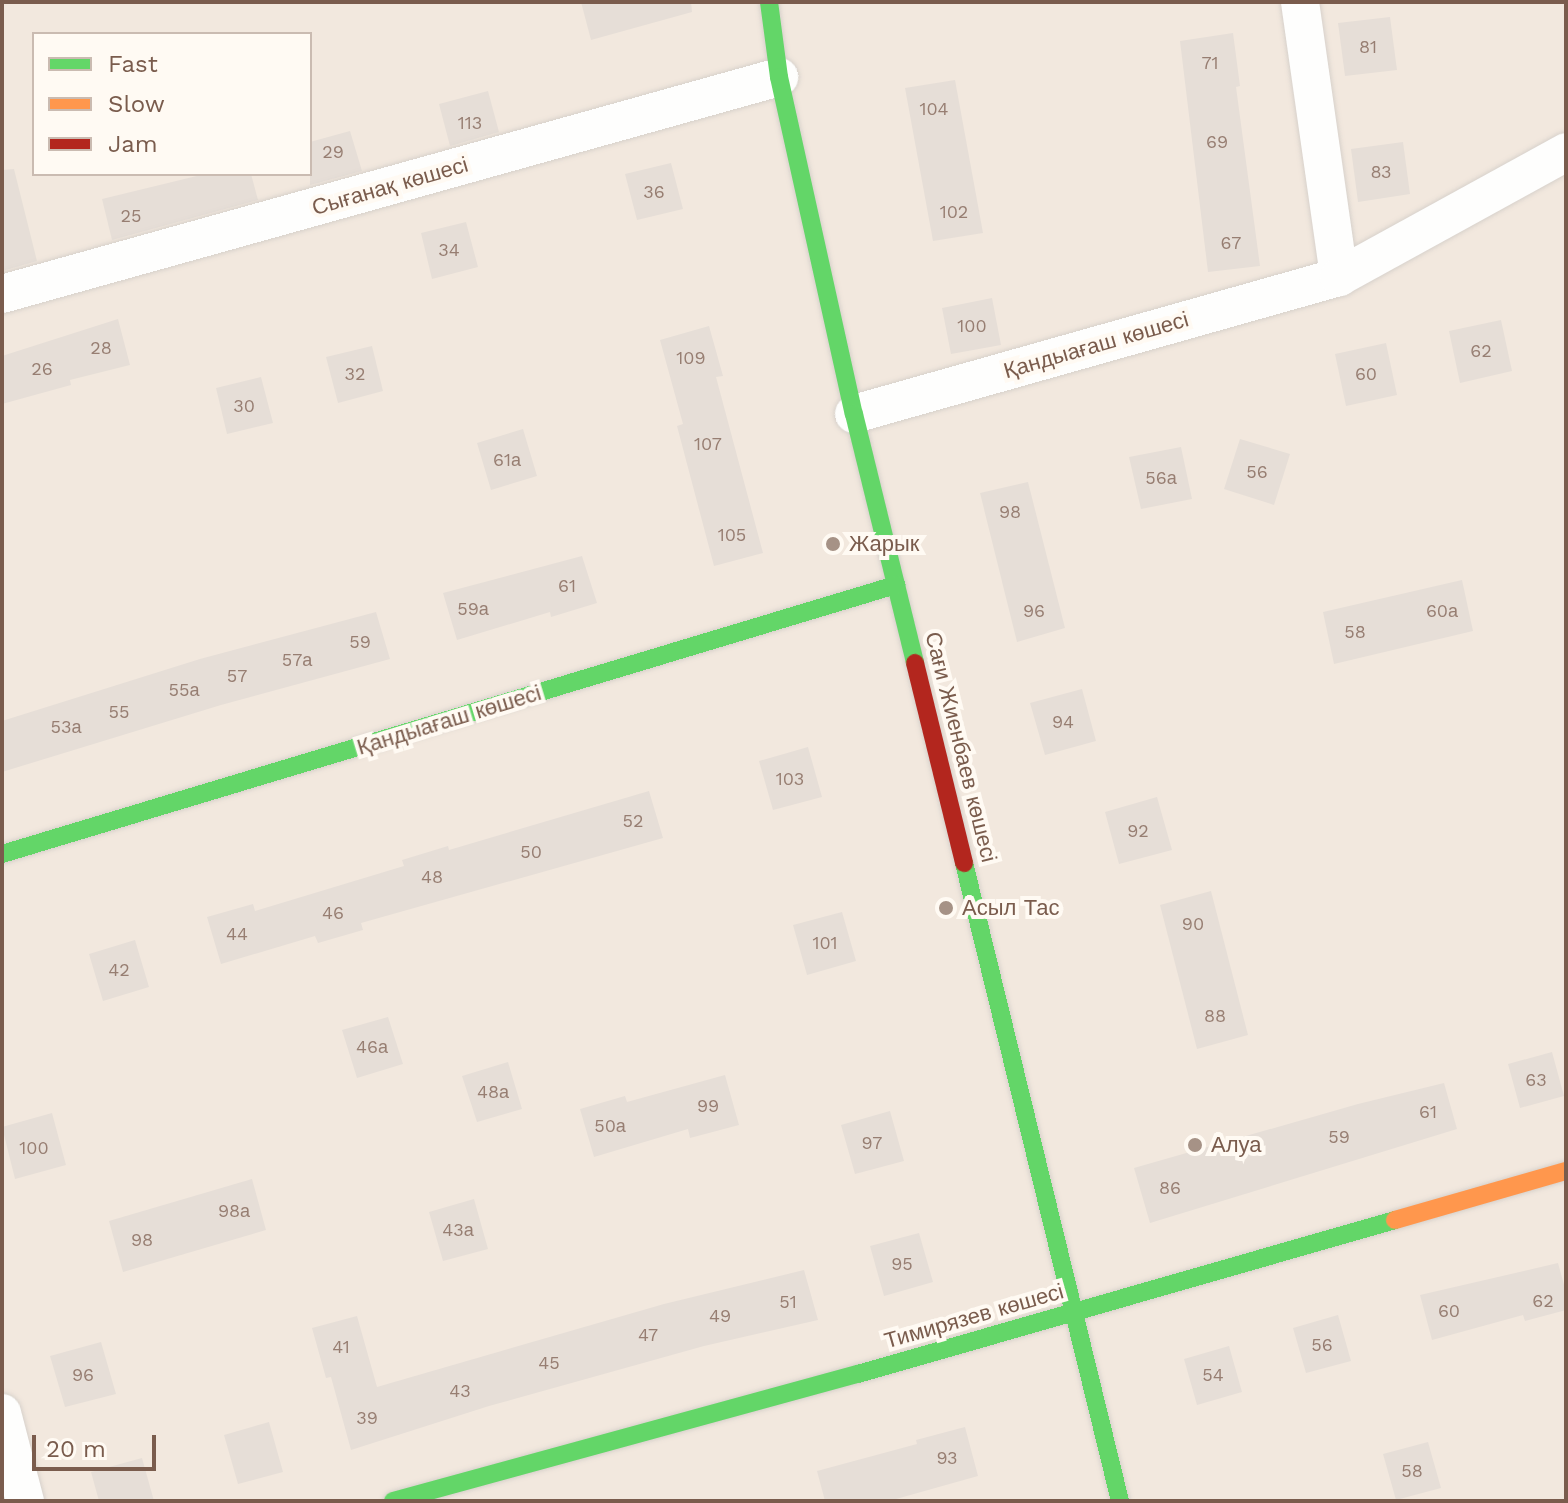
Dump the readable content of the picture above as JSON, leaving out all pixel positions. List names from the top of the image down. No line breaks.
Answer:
{"streets":{"street":["Сығанақ көшесі","Қандыағаш көшесі","Сағи Жиенбаев көшесі","Тимирязев көшесі"]},"crossings":[["Сығанақ көшесі","Сағи Жиенбаев көшесі"],["Қандыағаш көшесі","Сағи Жиенбаев көшесі"],["Сағи Жиенбаев көшесі","Тимирязев көшесі"]],"places":["Жарык","Асыл Тас","Алуа"],"house_numbers":["81","71","104","113","69","29","83","36","102","25","67","34","100","28","62","109","26","32","60","30","107","61а","56","56а","98","105","61","59а","96","60а","58","59","57а","57","55а","55","94","53а","103","52","92","50","48","46","90","44","101","42","88","46а","63","48а","99","61","50а","59","97","100","86","98а","43а","98","95","62","51","60","49","47","56","41","45","96","54","43","39","93","58"],"legend":["Fast","Slow","Jam"],"scale_bar":"20 m"}
